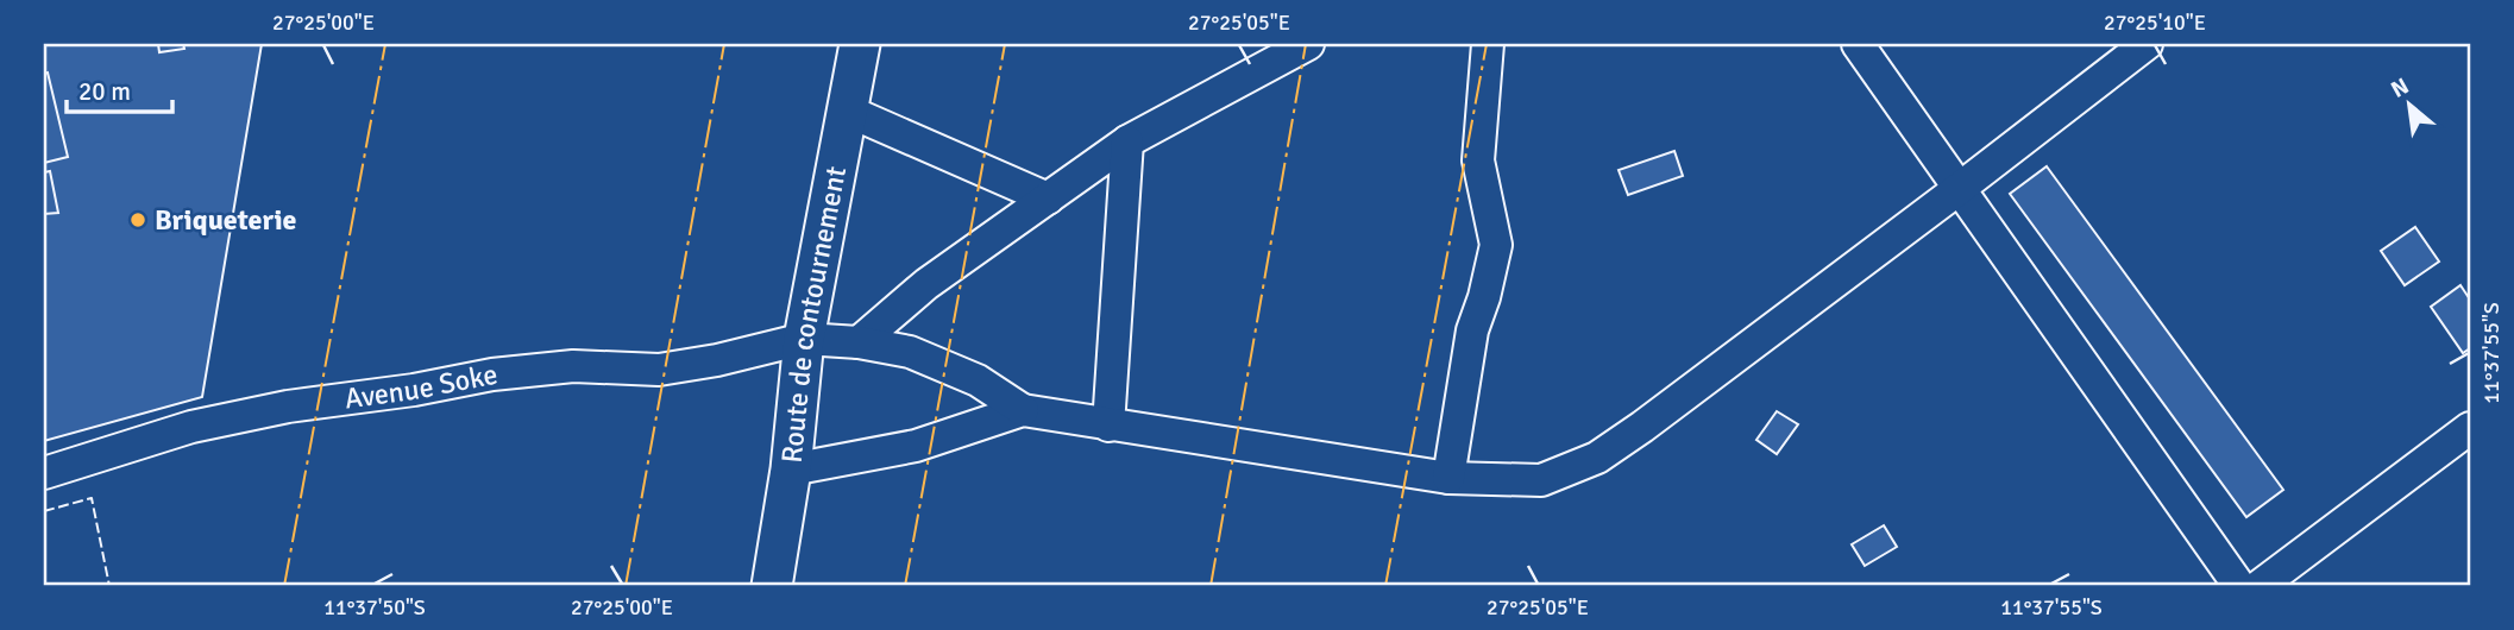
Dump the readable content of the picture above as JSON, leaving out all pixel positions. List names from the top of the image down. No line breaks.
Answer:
{"streets":{"street":["Route de contournement","Avenue Soke"]},"crossings":[["Route de contournement","Avenue Soke"]],"places":["Briqueterie"],"scale_bar":"20 m","north":"top left","coordinates":["27°25'00\"E","27°25'05\"E","27°25'10\"E","11°37'55\"S","11°37'50\"S"]}
